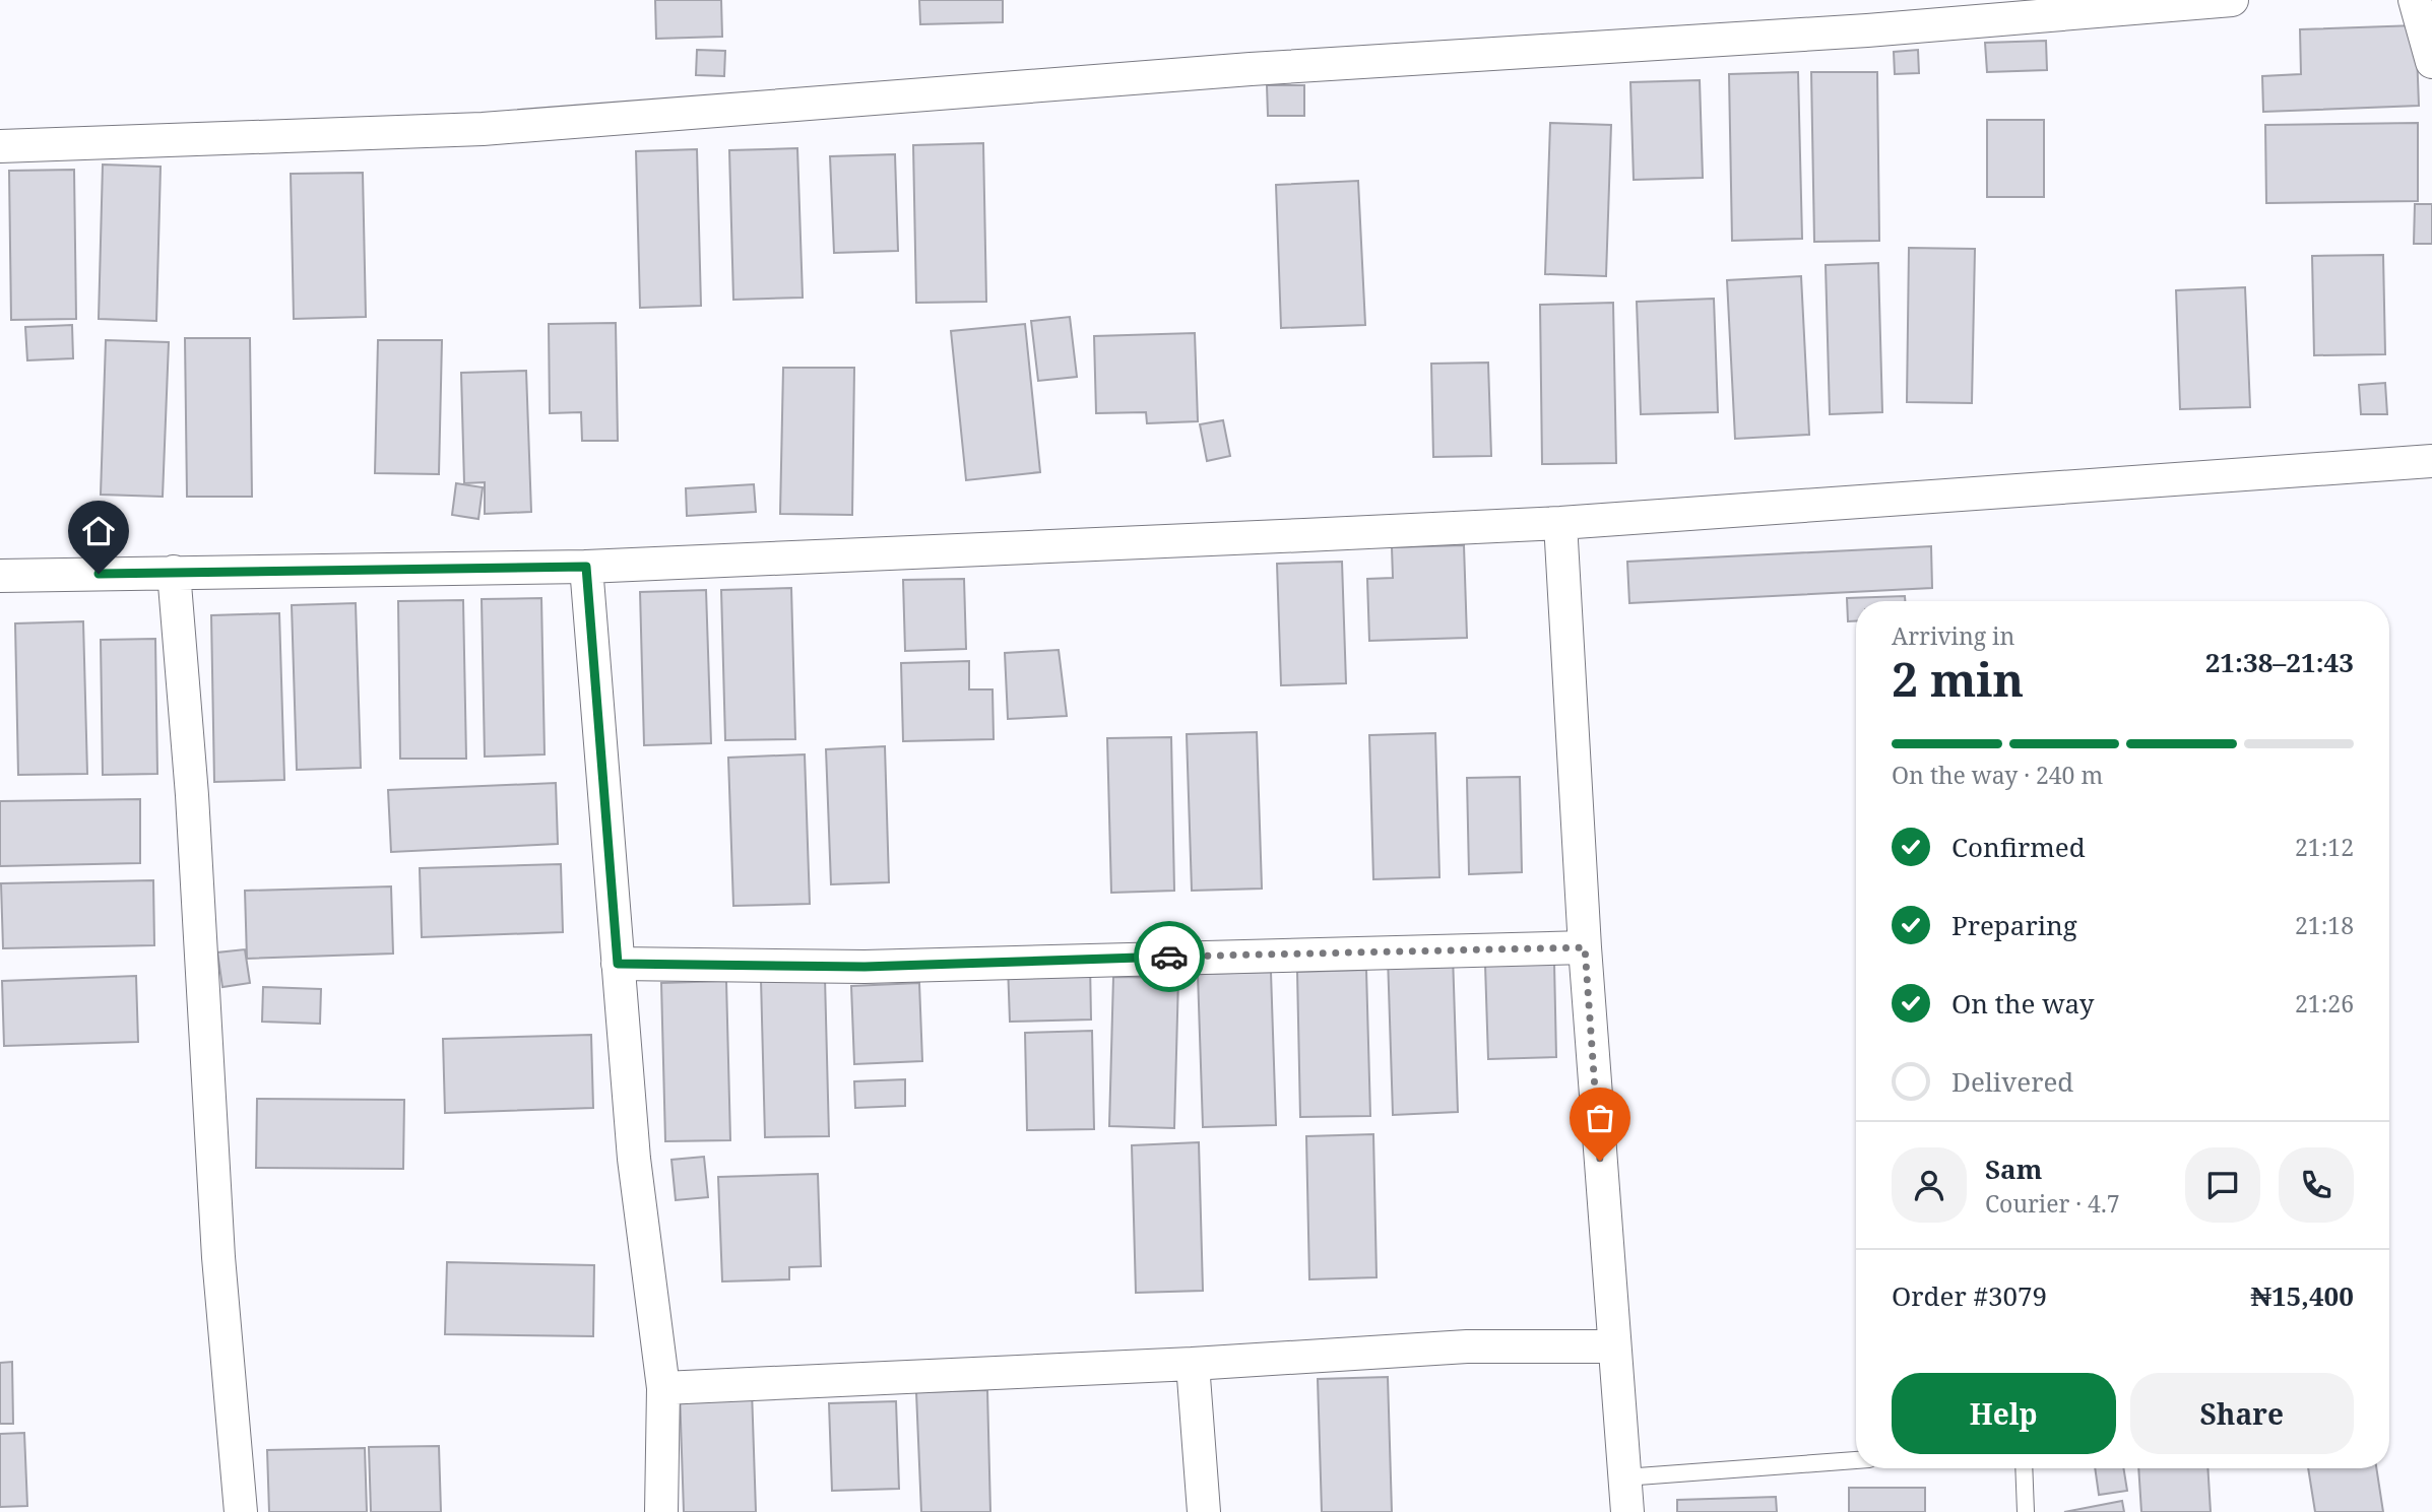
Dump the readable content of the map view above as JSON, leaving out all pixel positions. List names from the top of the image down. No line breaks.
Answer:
{"page":{"heading":["2 min","Arriving in","21:38–21:43"],"panel":["Sam","Courier · 4.7","Order #3079","₦15,400"],"bar":"On the way · 240 m","list":[["Confirmed","21:12"],["Preparing","21:18"],["On the way","21:26"],"Delivered"],"buttons":["Help","Share"]}}
